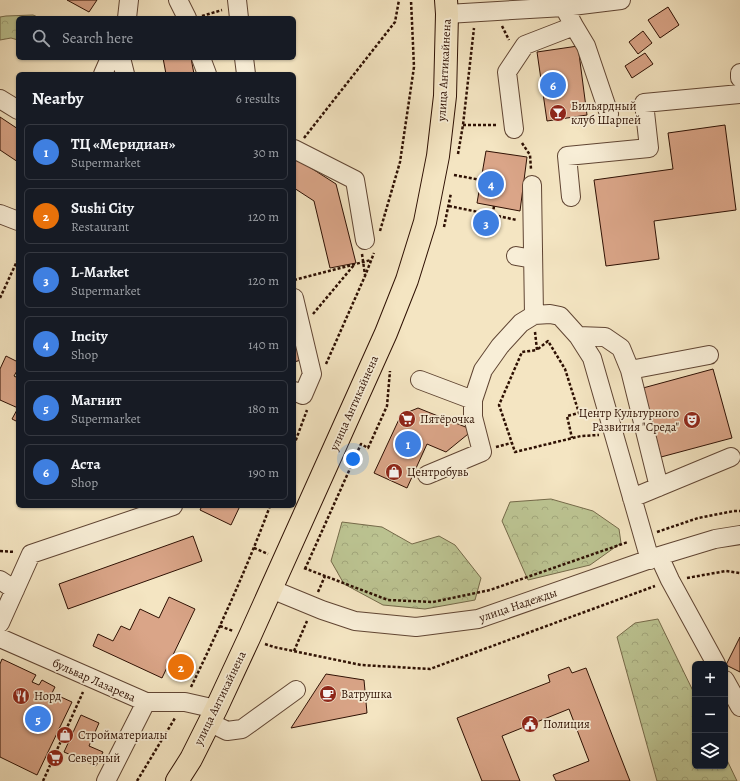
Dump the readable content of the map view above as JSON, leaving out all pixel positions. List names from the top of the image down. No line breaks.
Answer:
{"streets":{"main road":["улица Антикайнена"],"street":["улица Надежды","бульвар Лазарева"]},"crossings":[["улица Антикайнена","улица Надежды"],["улица Антикайнена","бульвар Лазарева"]],"places":{"bar":["Бильярдный клуб Шарпей"],"supermarket":["Пятёрочка","Северный"],"theatre":["Центр Культурного Развития \"Среда\""],"shop":["Центробувь","Стройматериалы"],"cafe":["Ватрушка"],"restaurant":["Норд"],"public building":["Полиция"]},"page":{"search":"Search here","pins":["6","4","3","1","2","5"],"heading":["Nearby","6 results"],"list":[{"mark":"1","name":"ТЦ «Меридиан»","note":"Supermarket","value":"30 m"},{"mark":"2","name":"Sushi City","note":"Restaurant","value":"120 m"},{"mark":"3","name":"L-Market","note":"Supermarket","value":"120 m"},{"mark":"4","name":"Incity","note":"Shop","value":"140 m"},{"mark":"5","name":"Магнит","note":"Supermarket","value":"180 m"},{"mark":"6","name":"Аста","note":"Shop","value":"190 m"}],"map_buttons":["+","−"]}}
